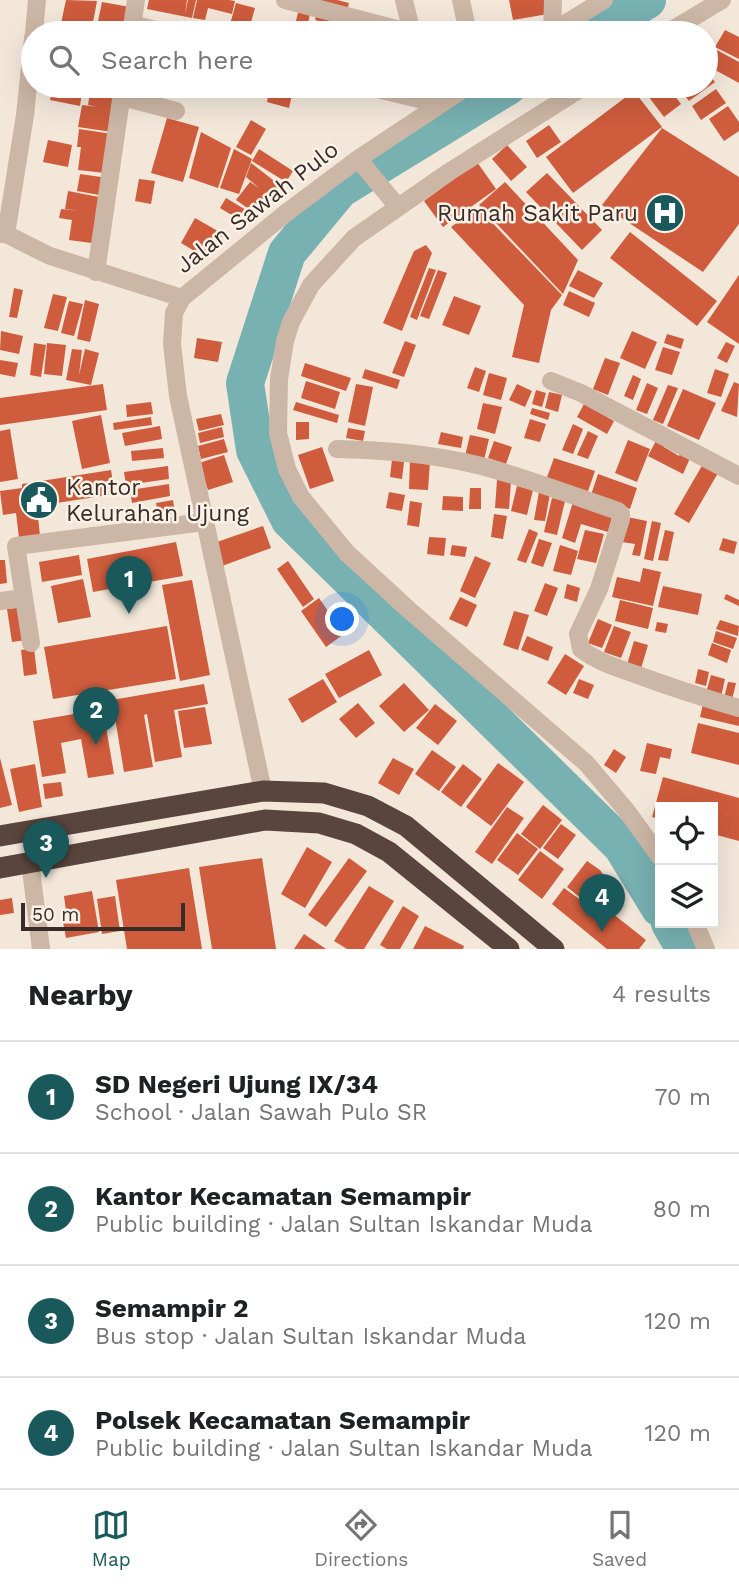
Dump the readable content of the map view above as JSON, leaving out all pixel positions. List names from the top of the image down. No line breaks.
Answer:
{"streets":{"street":["Jalan Sawah Pulo"]},"places":{"hospital":["Rumah Sakit Paru"],"public building":["Kantor Kelurahan Ujung"]},"scale_bar":"50 m","page":{"search":"Search here","pins":["1","2","3","4"],"scale":"50 m","heading":["Nearby","4 results"],"list":[{"mark":"1","name":"SD Negeri Ujung IX/34","note":"School · Jalan Sawah Pulo SR","value":"70 m"},{"mark":"2","name":"Kantor Kecamatan Semampir","note":"Public building · Jalan Sultan Iskandar Muda","value":"80 m"},{"mark":"3","name":"Semampir 2","note":"Bus stop · Jalan Sultan Iskandar Muda","value":"120 m"},{"mark":"4","name":"Polsek Kecamatan Semampir","note":"Public building · Jalan Sultan Iskandar Muda","value":"120 m"}],"nav":["Map","Directions","Saved"]}}
